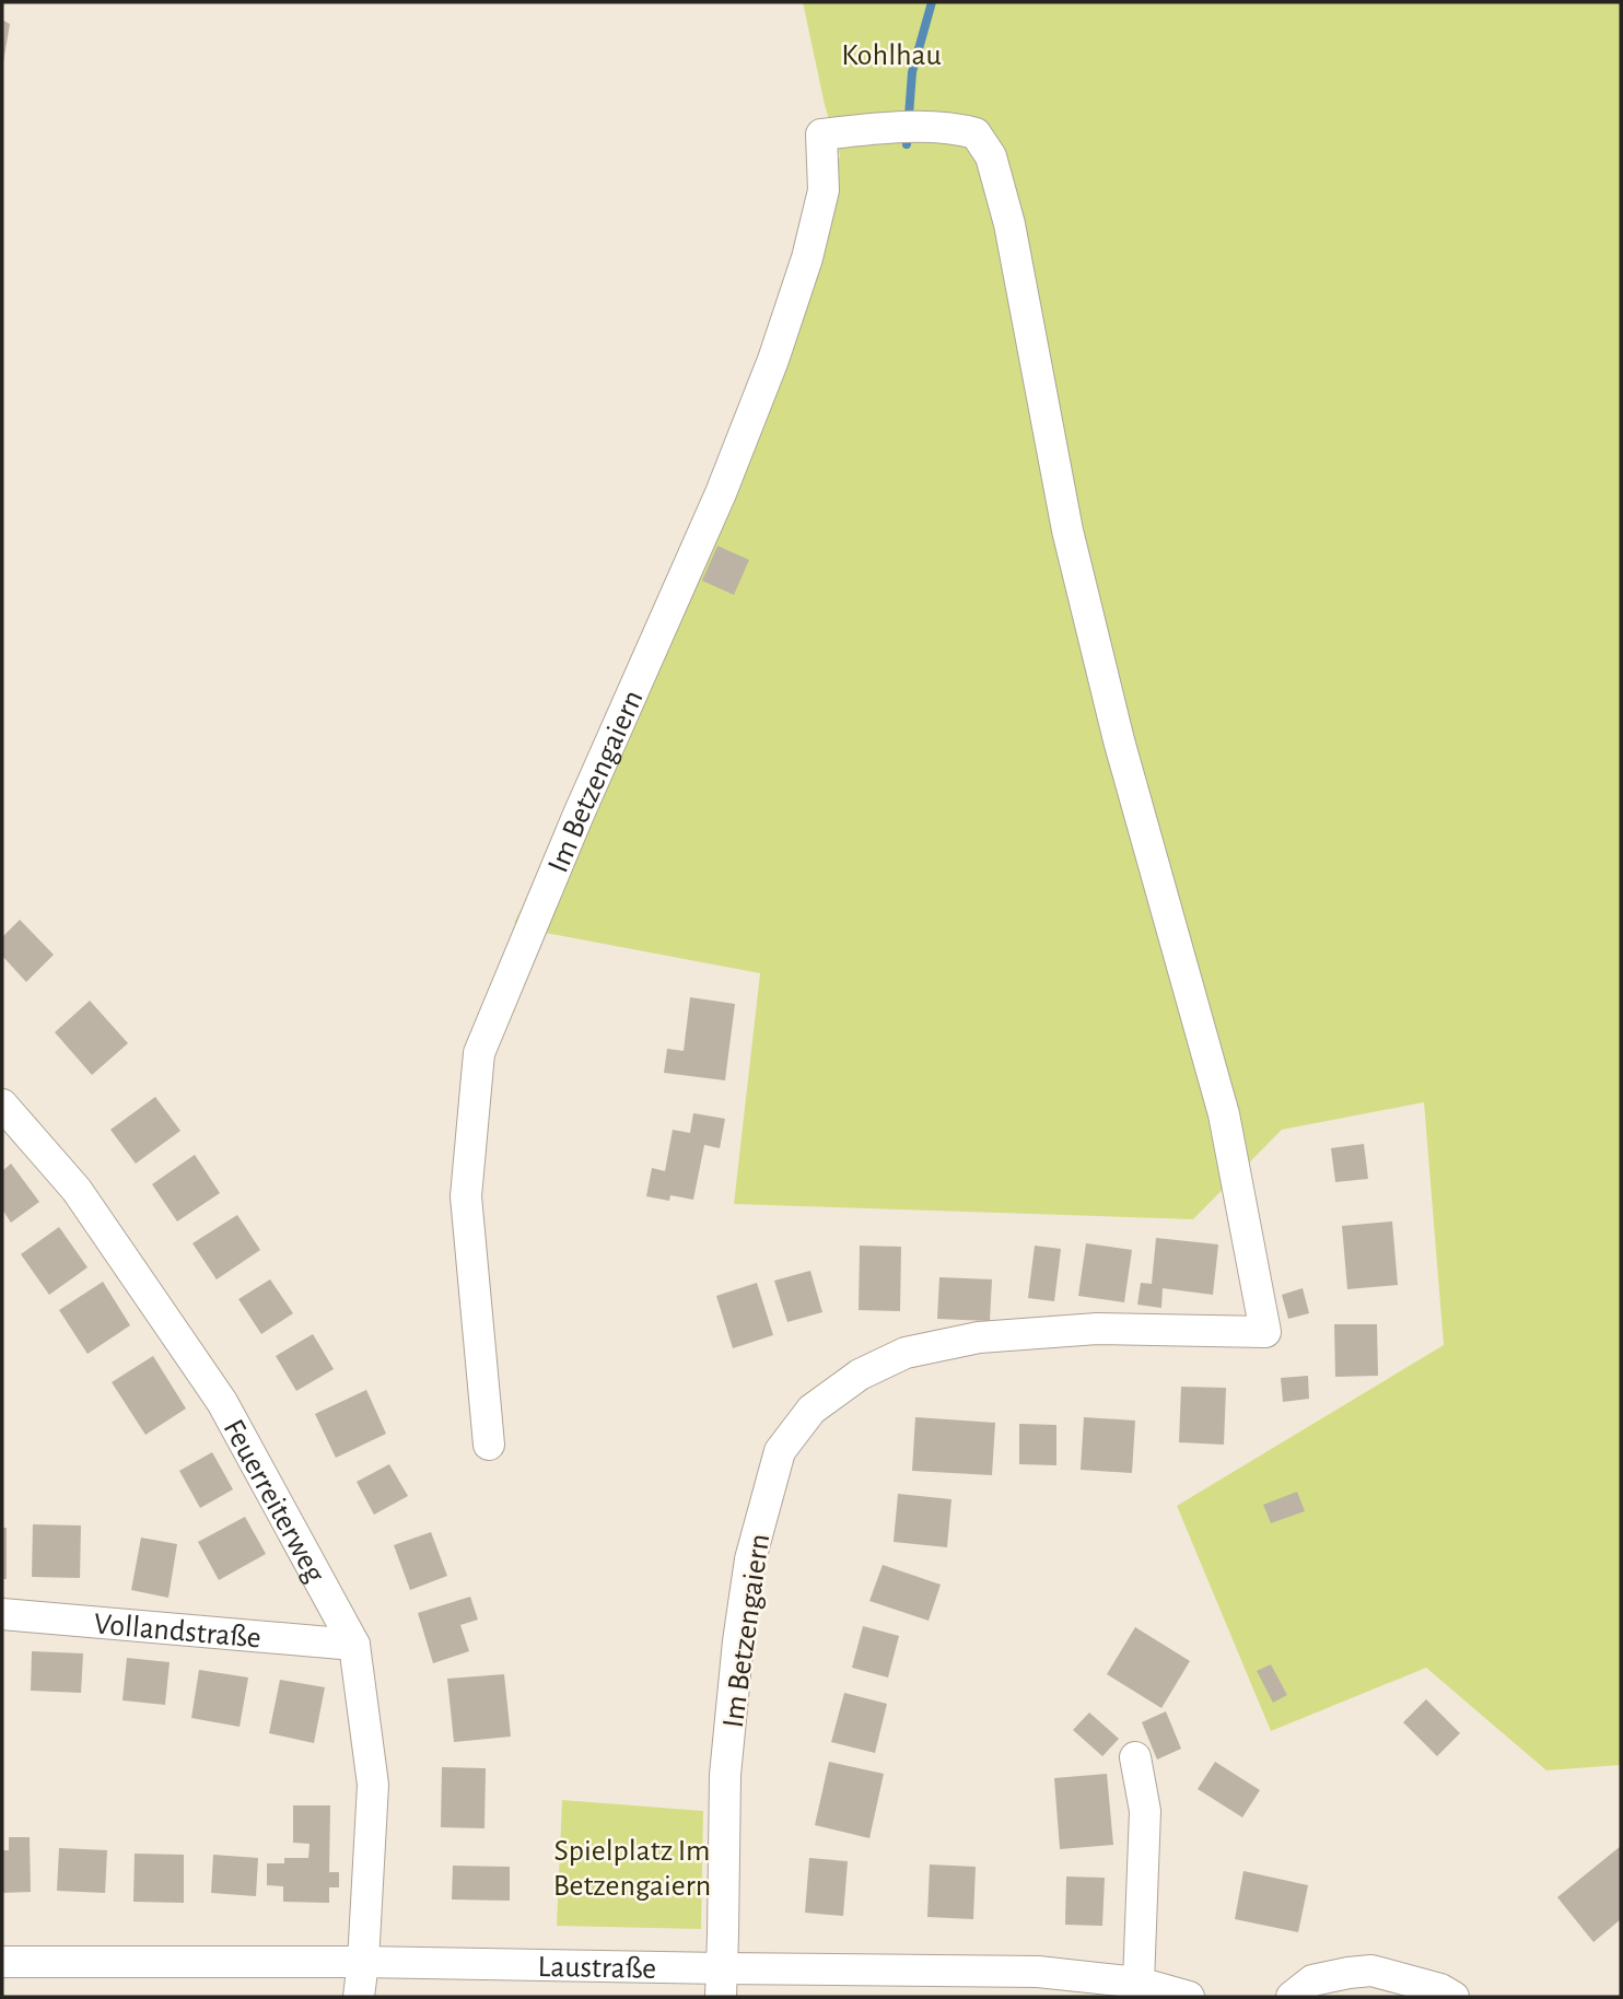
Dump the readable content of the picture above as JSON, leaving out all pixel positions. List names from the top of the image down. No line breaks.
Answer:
{"streets":{"street":["Im Betzengaiern","Feuerreiterweg","Vollandstraße","Laustraße"]},"crossings":[["Im Betzengaiern","Laustraße"],["Feuerreiterweg","Vollandstraße"],["Feuerreiterweg","Laustraße"]],"parks":["Kohlhau","Spielplatz Im Betzengaiern"]}
